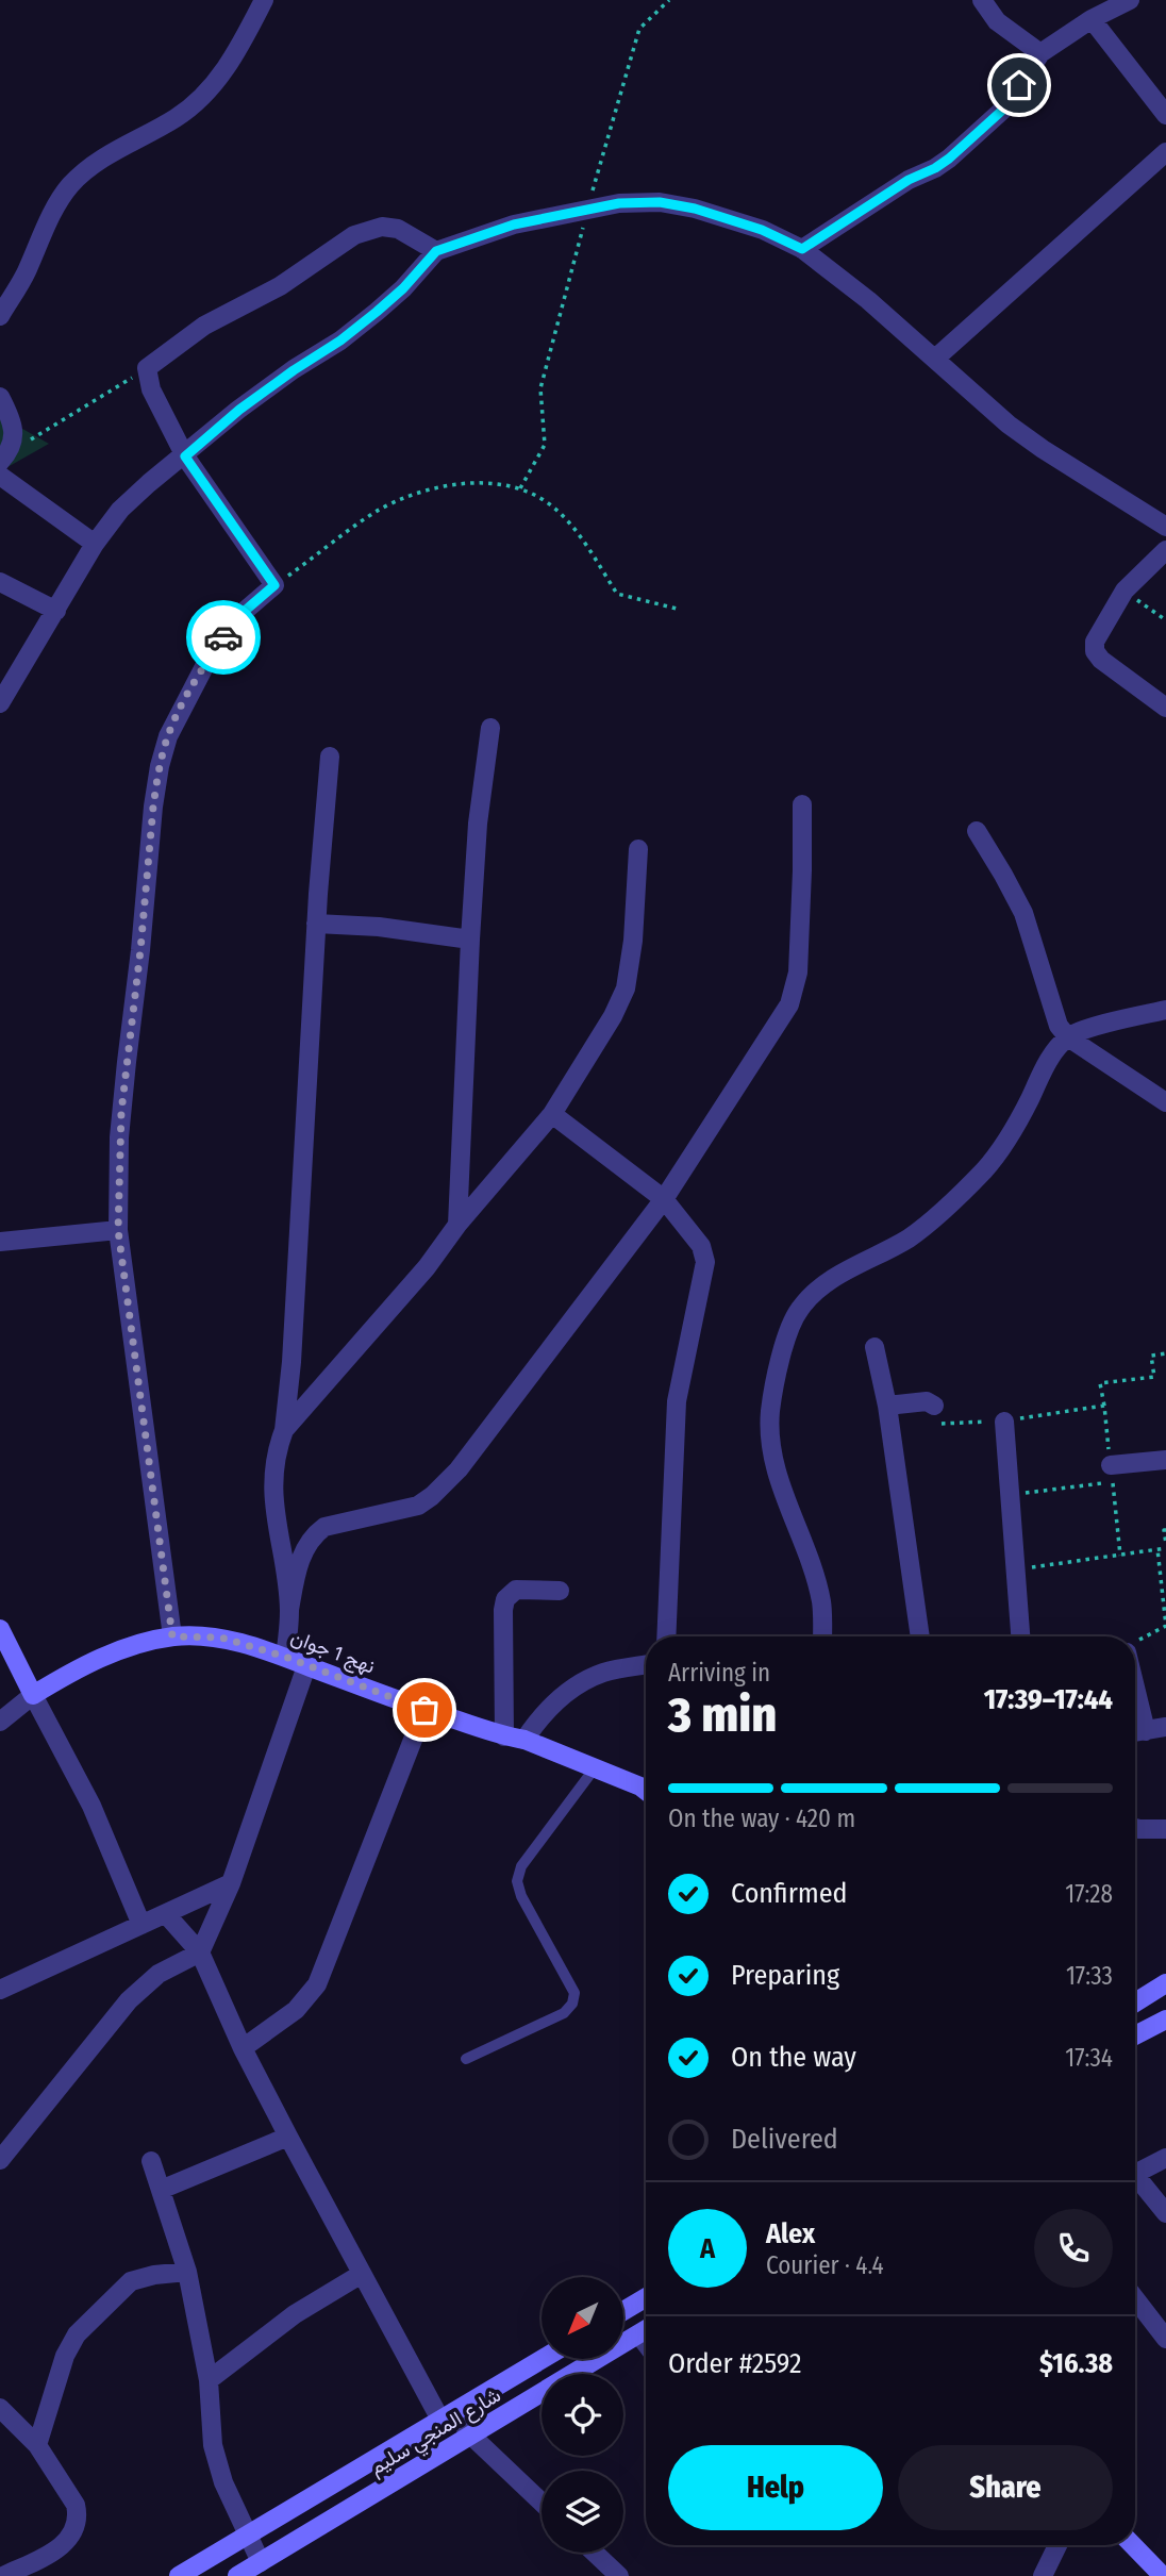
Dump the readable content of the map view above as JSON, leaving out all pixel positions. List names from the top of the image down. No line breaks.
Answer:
{"streets":{"main road":["نهج 1 جوان","شارع المنجي سليم"]},"north":"bottom left","page":{"heading":["3 min","Arriving in","17:39–17:44"],"panel":["Alex","Courier · 4.4","Order #2592","$16.38"],"bar":"On the way · 420 m","list":[["Confirmed","17:28"],["Preparing","17:33"],["On the way","17:34"],"Delivered"],"round":"A","buttons":["Help","Share"]}}
